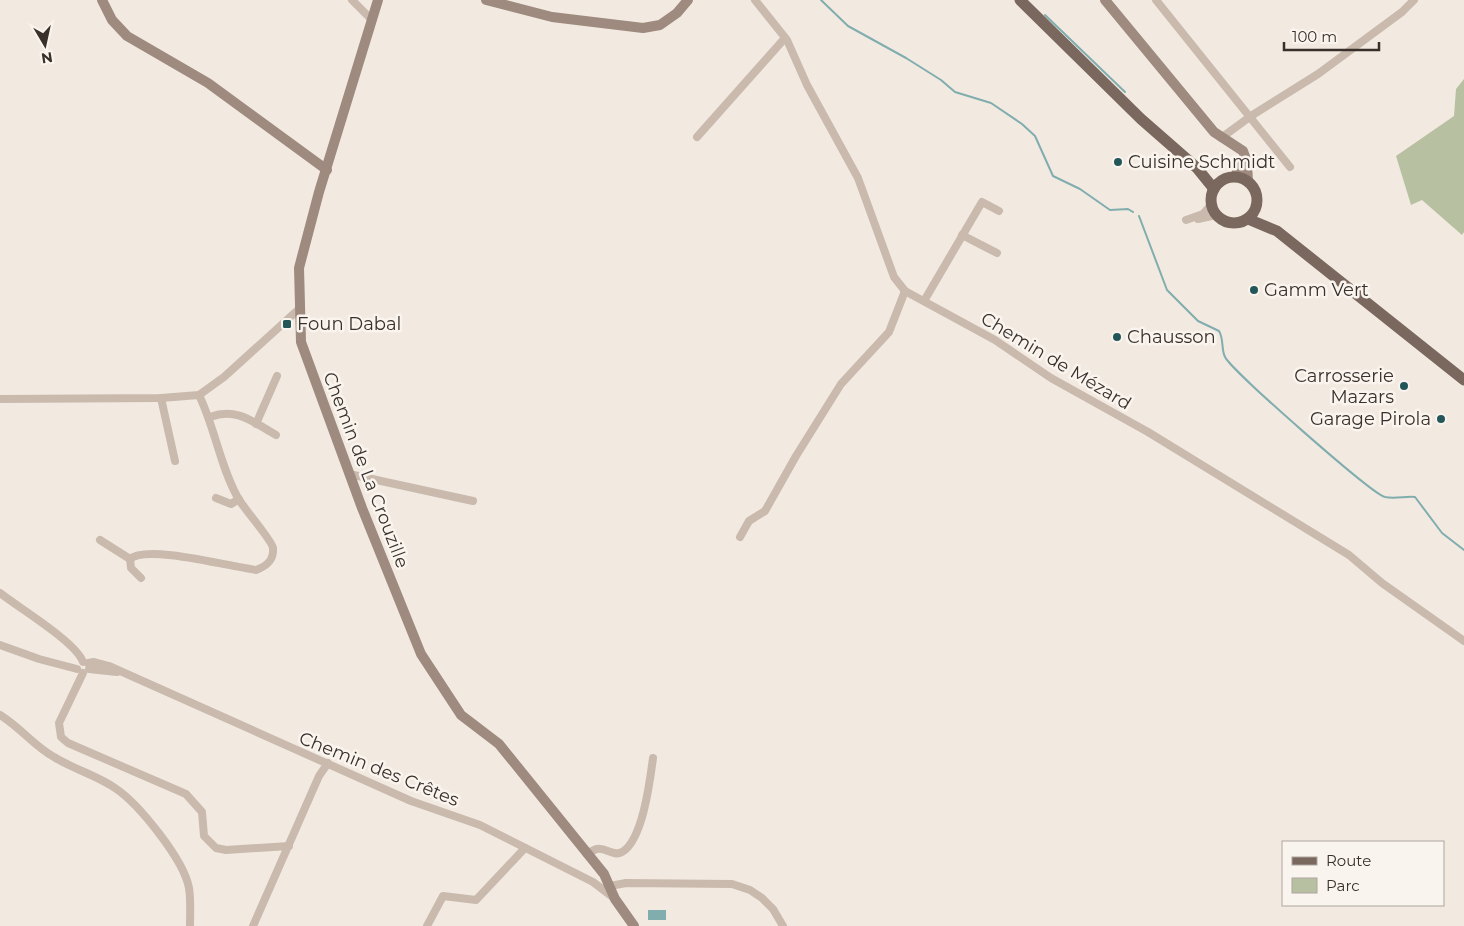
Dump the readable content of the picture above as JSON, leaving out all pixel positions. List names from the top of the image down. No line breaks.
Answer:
{"streets":{"street":["Chemin de Mézard","Chemin de La Crouzille","Chemin des Crêtes"]},"crossings":[["Chemin de La Crouzille","Chemin des Crêtes"]],"places":{"other":["Cuisine Schmidt","Gamm Vert","Chausson","Carrosserie Mazars","Garage Pirola"],"transit":["Foun Dabal"]},"legend":["Route","Parc"],"scale_bar":"100 m","north":"bottom"}
